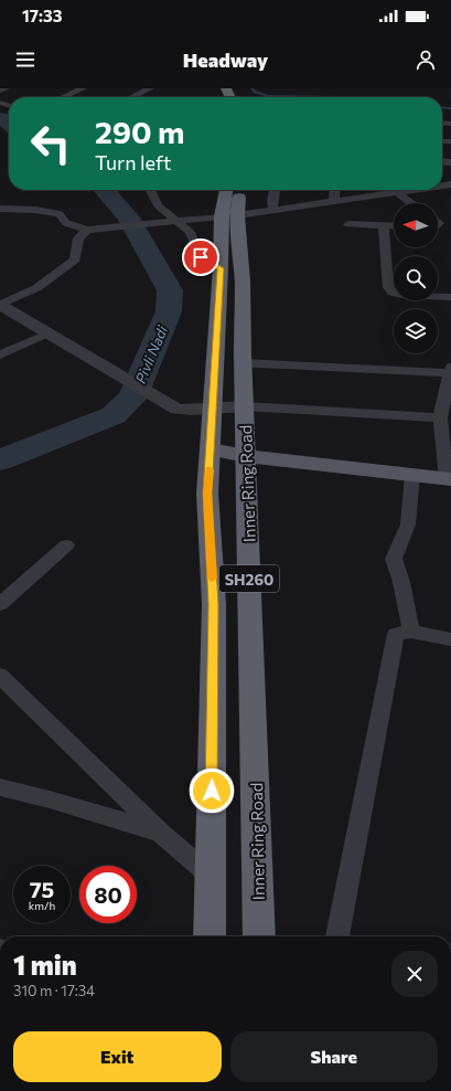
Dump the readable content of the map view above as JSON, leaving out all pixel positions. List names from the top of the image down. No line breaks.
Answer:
{"streets":{"highway":["Inner Ring Road","SH260"]},"water":["Pivli Nadi"],"north":"left","page":{"status":"17:33","header":"Headway","turn":["290 m","Turn left"],"speed":"75 km/h","limit":"80","heading":["1 min","310 m · 17:34"],"buttons":["Exit","Share"]}}
